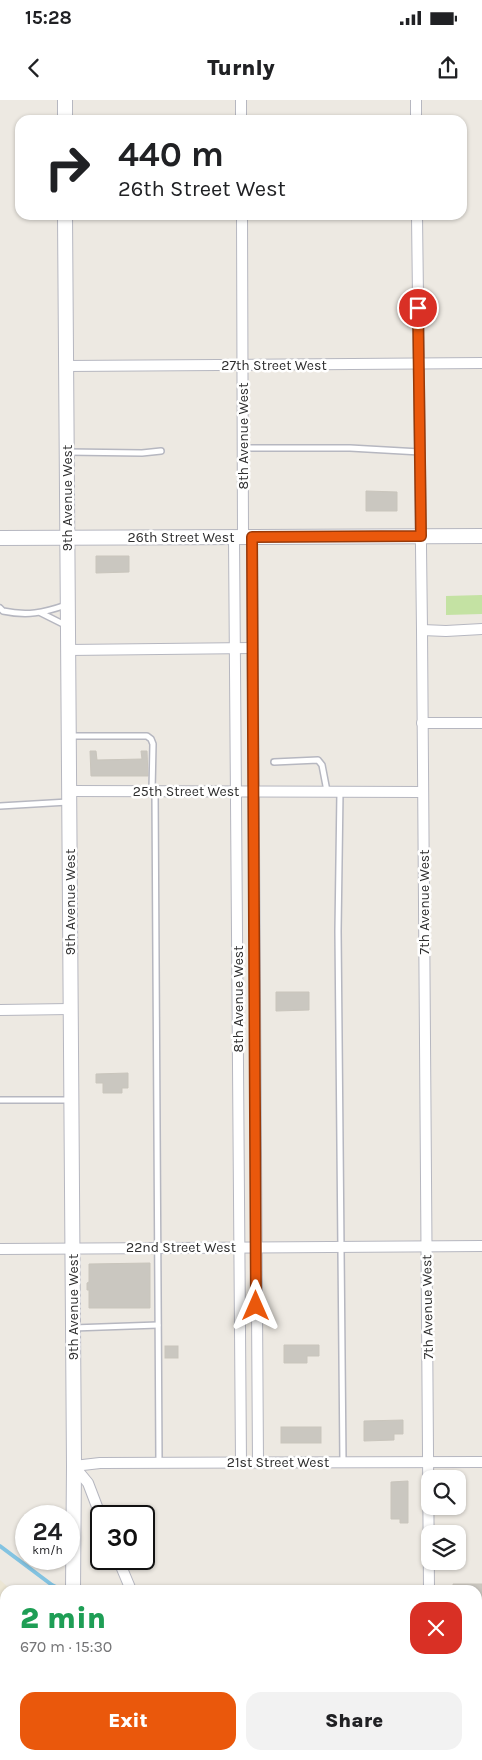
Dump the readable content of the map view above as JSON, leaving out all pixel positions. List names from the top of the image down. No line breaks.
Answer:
{"streets":{"street":["27th Street West","8th Avenue West","9th Avenue West","26th Street West","25th Street West","7th Avenue West","22nd Street West","21st Street West"]},"crossings":[["27th Street West","8th Avenue West"],["27th Street West","9th Avenue West"],["27th Street West","7th Avenue West"],["8th Avenue West","26th Street West"],["8th Avenue West","25th Street West"],["8th Avenue West","22nd Street West"],["8th Avenue West","21st Street West"],["9th Avenue West","26th Street West"],["9th Avenue West","25th Street West"],["9th Avenue West","22nd Street West"],["9th Avenue West","21st Street West"],["26th Street West","7th Avenue West"],["25th Street West","7th Avenue West"],["7th Avenue West","22nd Street West"],["7th Avenue West","21st Street West"]],"page":{"status":"15:28","header":"Turnly","turn":["440 m","26th Street West"],"speed":"24 km/h","limit":"30","heading":["2 min","670 m · 15:30"],"buttons":["Exit","Share"]}}
